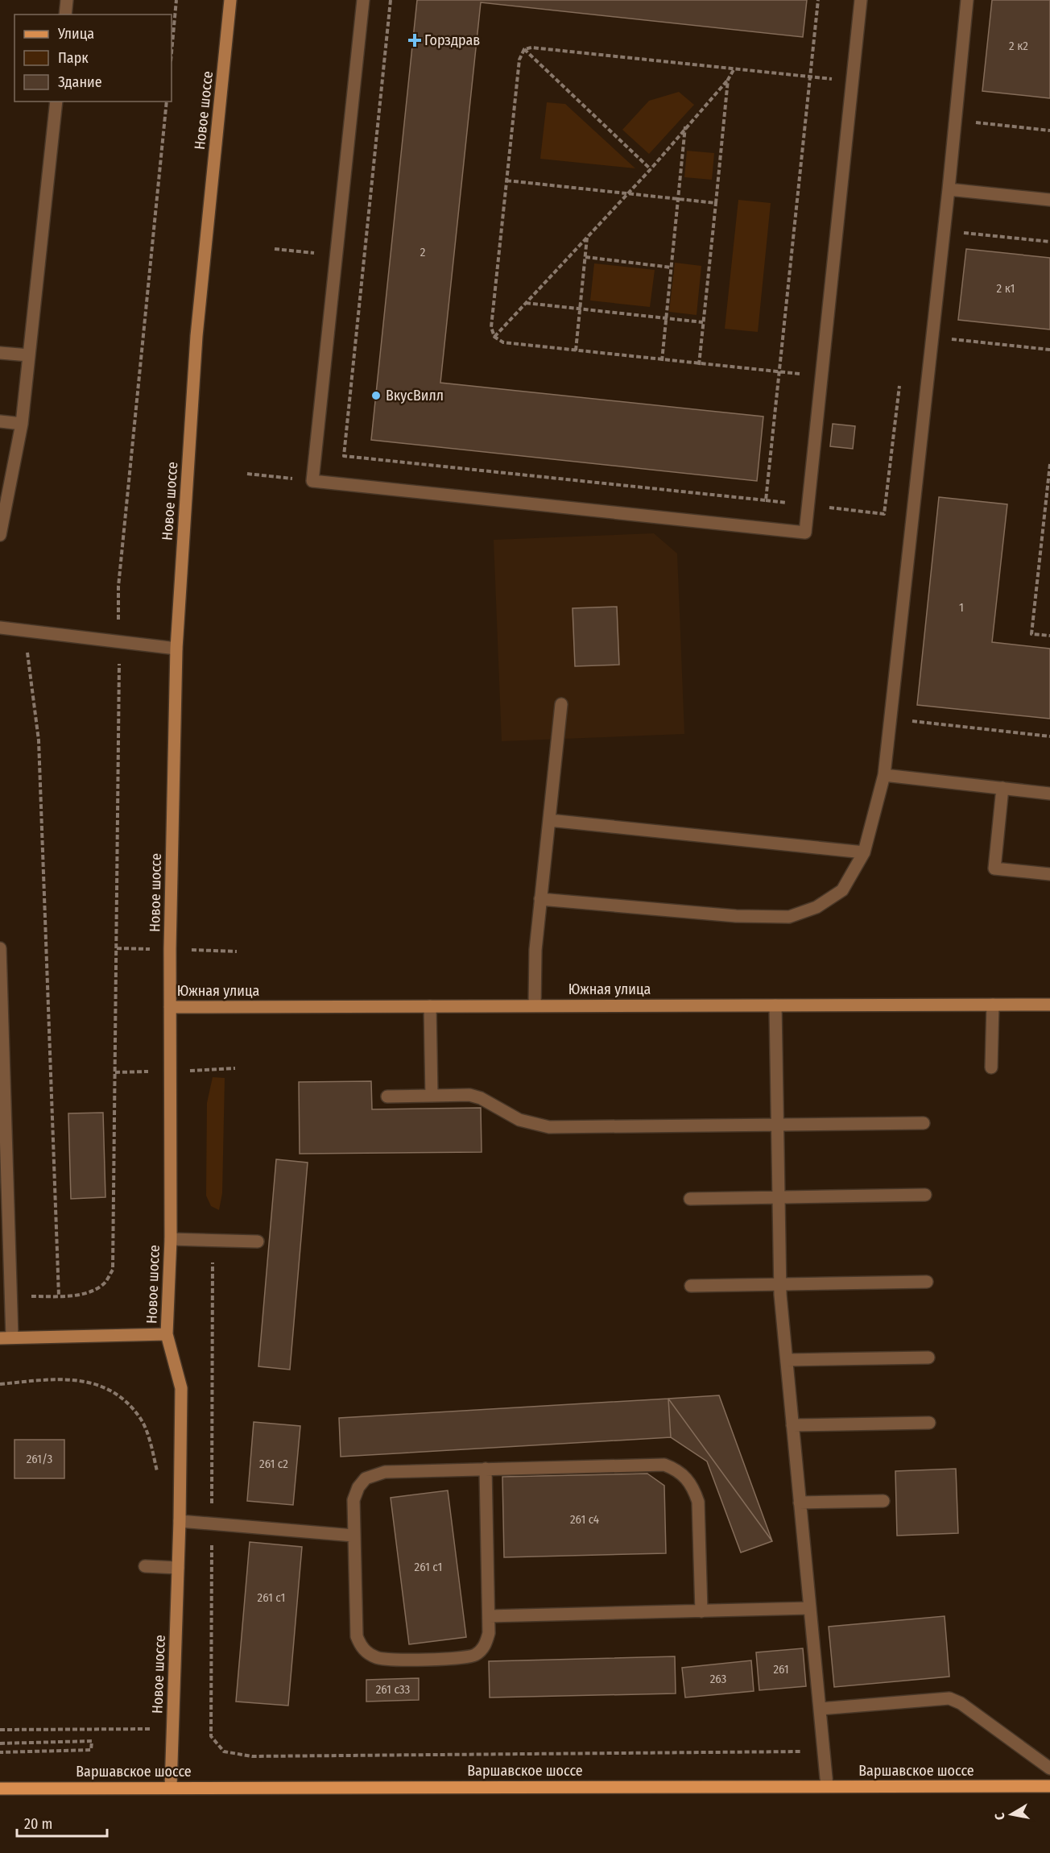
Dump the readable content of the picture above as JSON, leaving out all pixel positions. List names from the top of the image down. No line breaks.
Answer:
{"streets":{"main road":["Варшавское шоссе"],"street":["Новое шоссе","Южная улица"]},"crossings":[["Новое шоссе","Южная улица"],["Новое шоссе","Варшавское шоссе"]],"places":{"health":["Горздрав"],"other":["ВкусВилл"]},"house_numbers":["2 к2","2","2 к1","1","261/3","261 с2","261 с4","261 с1","261 с1","261","263","261 с33"],"legend":["Улица","Парк","Здание"],"scale_bar":"20 m","north":"left"}
